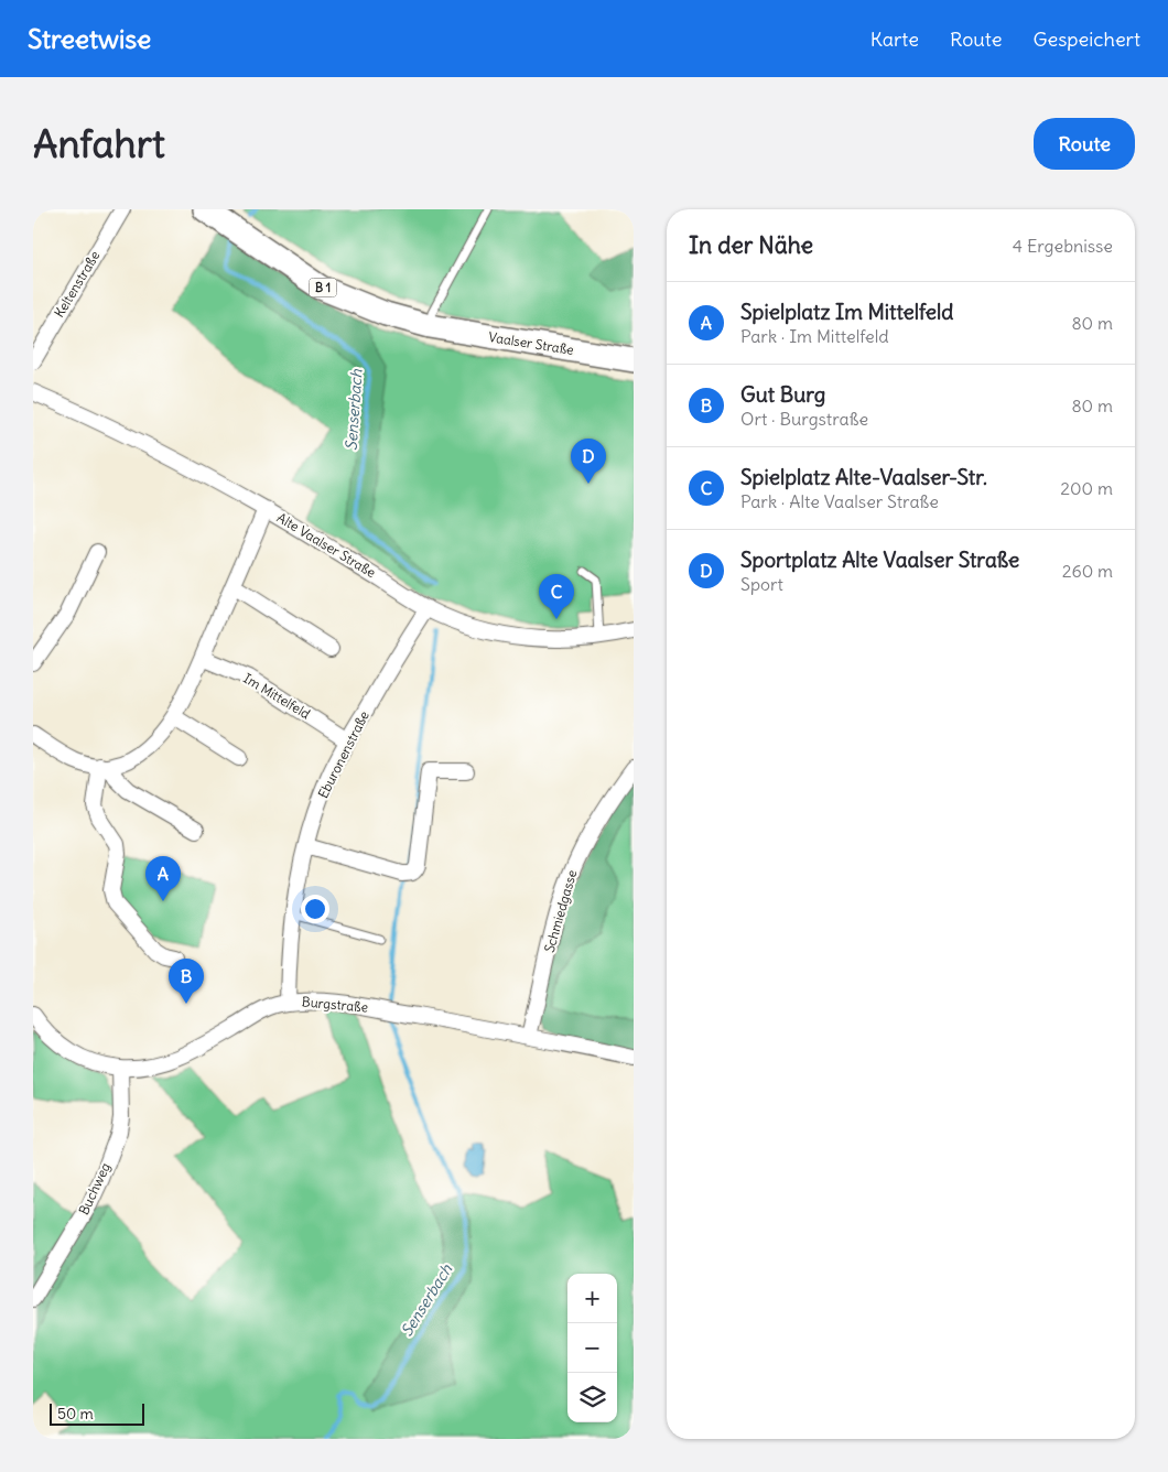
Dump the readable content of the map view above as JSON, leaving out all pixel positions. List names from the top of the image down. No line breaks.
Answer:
{"streets":{"main road":["B 1","Vaalser Straße"],"street":["Keltenstraße","Alte Vaalser Straße","Im Mittelfeld","Eburonenstraße","Schmiedgasse","Burgstraße","Buchweg"]},"crossings":[["Alte Vaalser Straße","Eburonenstraße"],["Im Mittelfeld","Eburonenstraße"],["Eburonenstraße","Burgstraße"],["Schmiedgasse","Burgstraße"],["Burgstraße","Buchweg"]],"water":["Senserbach"],"scale_bar":"50 m","page":{"header":"Streetwise","nav":["Karte","Route","Gespeichert"],"buttons":"Route","title":"Anfahrt","heading":["In der Nähe","4 Ergebnisse"],"list":[{"mark":"A","name":"Spielplatz Im Mittelfeld","note":"Park · Im Mittelfeld","value":"80 m"},{"mark":"B","name":"Gut Burg","note":"Ort · Burgstraße","value":"80 m"},{"mark":"C","name":"Spielplatz Alte-Vaalser-Str.","note":"Park · Alte Vaalser Straße","value":"200 m"},{"mark":"D","name":"Sportplatz Alte Vaalser Straße","note":"Sport","value":"260 m"}],"pins":["D","C","A","B"],"map_buttons":["+","−"],"scale":"50 m"}}
